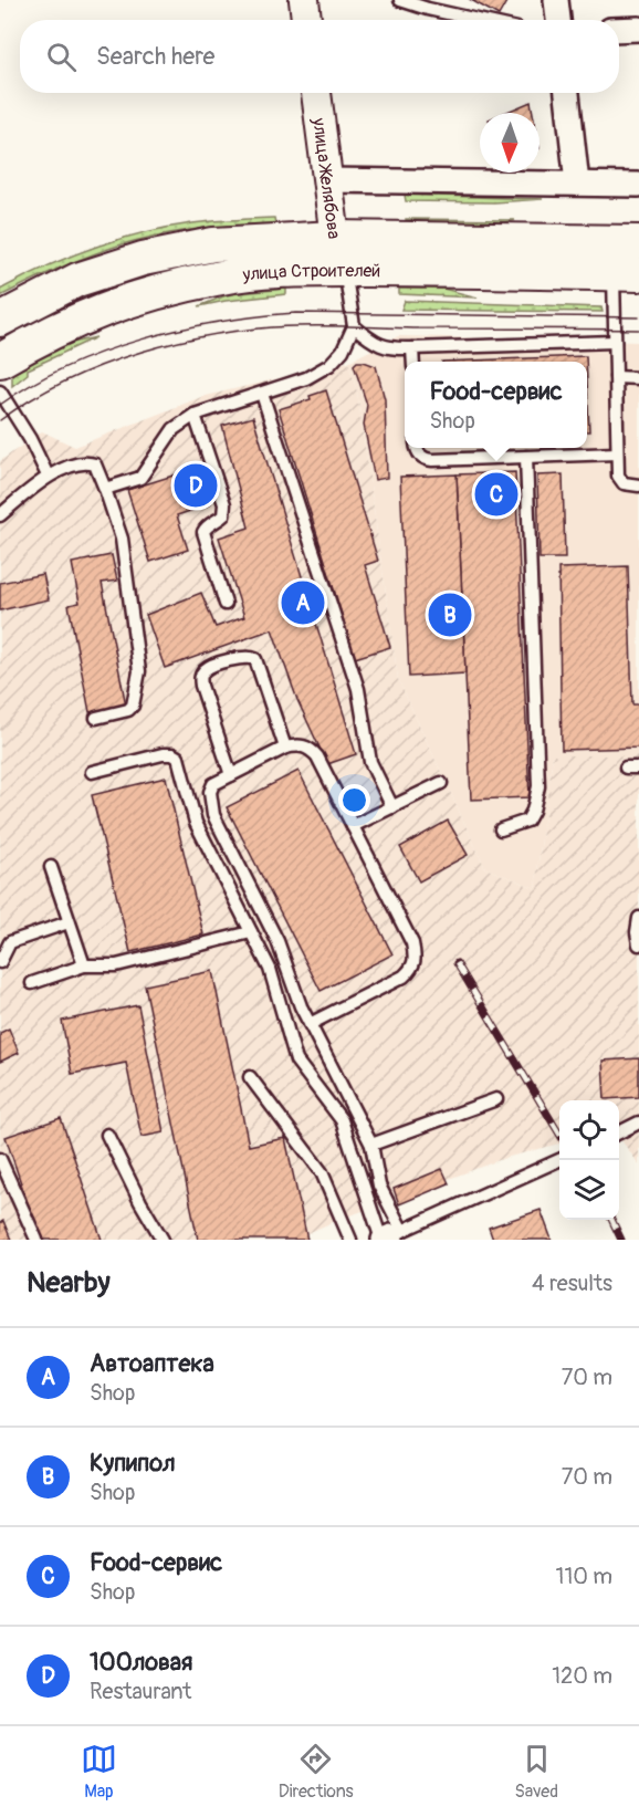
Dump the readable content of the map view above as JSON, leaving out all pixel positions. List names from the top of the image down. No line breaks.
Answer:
{"streets":{"main road":["улица Желябова","улица Строителей"]},"crossings":[["улица Желябова","улица Строителей"]],"north":"bottom","page":{"search":"Search here","popup":["Food-сервис","Shop"],"pins":["D","C","A","B"],"heading":["Nearby","4 results"],"list":[{"mark":"A","name":"Автоаптека","note":"Shop","value":"70 m"},{"mark":"B","name":"Купипол","note":"Shop","value":"70 m"},{"mark":"C","name":"Food-сервис","note":"Shop","value":"110 m"},{"mark":"D","name":"100ловая","note":"Restaurant","value":"120 m"}],"nav":["Map","Directions","Saved"]}}
